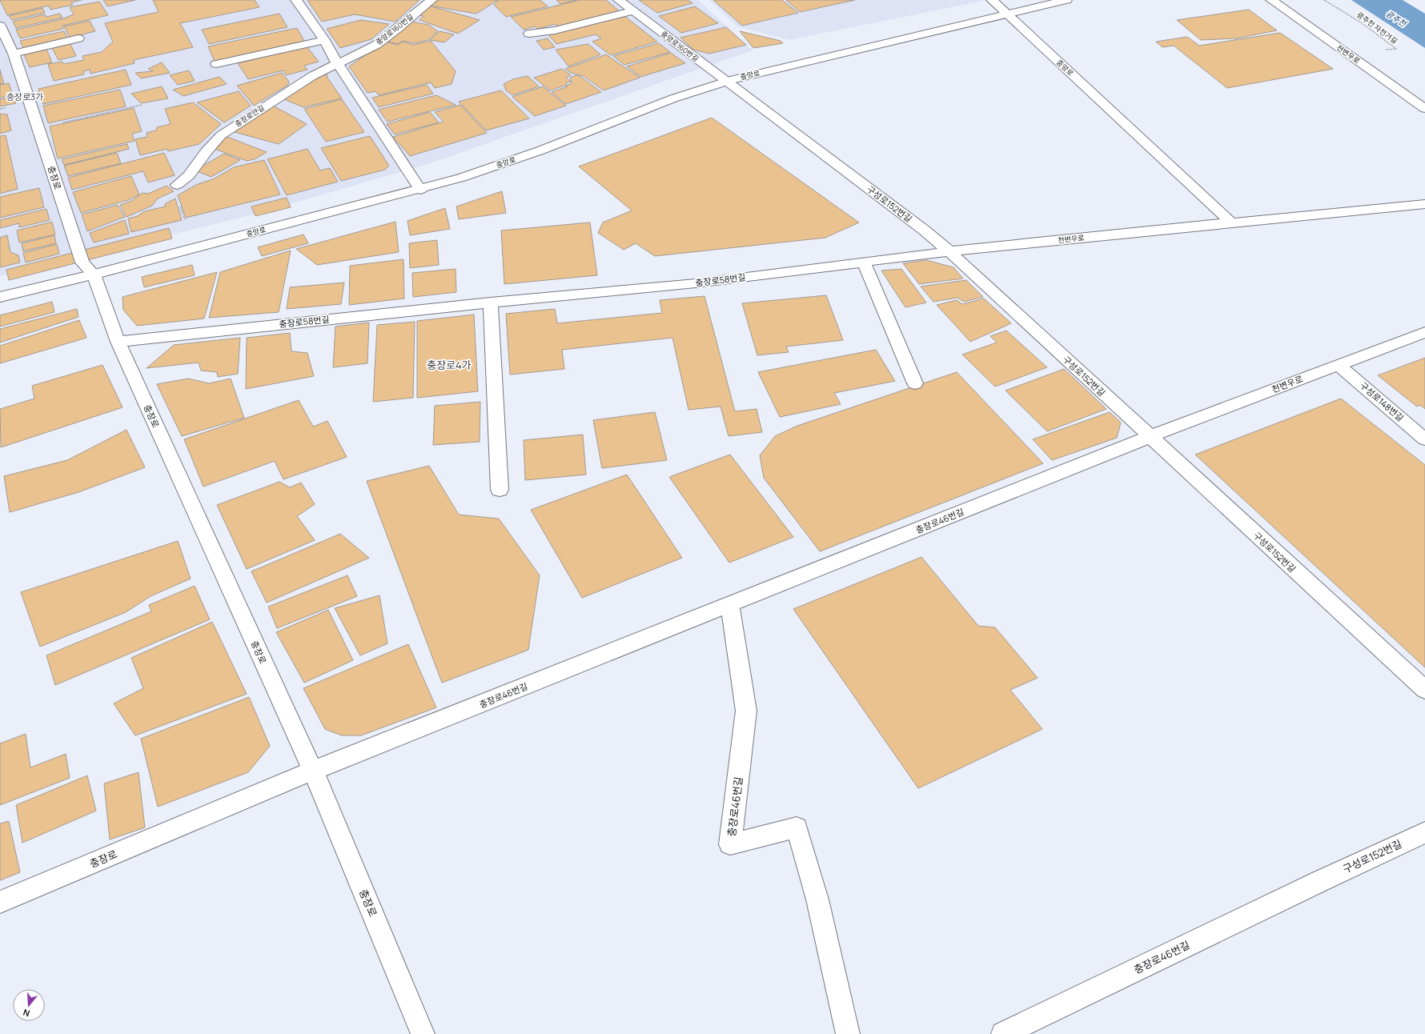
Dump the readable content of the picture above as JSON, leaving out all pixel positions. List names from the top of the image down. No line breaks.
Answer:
{"streets":{"street":["중앙로160번길","천변우로","중앙로","충장로안길","충장로","구성로152번길","충장로58번길","구성로148번길","충장로46번길"],"path":["광주천 자전거길"]},"crossings":[["중앙로160번길","중앙로"],["중앙로160번길","충장로안길"],["중앙로160번길","구성로152번길"],["천변우로","중앙로"],["천변우로","구성로152번길"],["천변우로","충장로58번길"],["천변우로","구성로148번길"],["천변우로","충장로46번길"],["중앙로","충장로"],["중앙로","구성로152번길"],["충장로","충장로58번길"],["충장로","충장로46번길"],["구성로152번길","충장로58번길"],["구성로152번길","충장로46번길"]],"districts":["충장로3가","충장로4가"],"water":["광주천"],"north":"bottom"}
